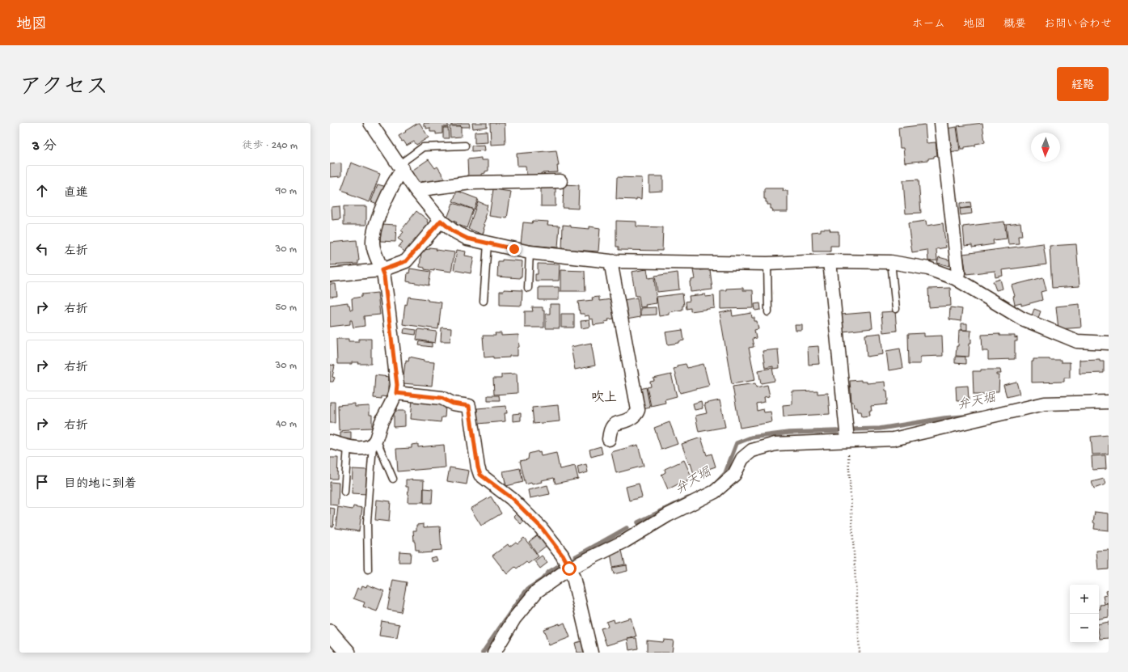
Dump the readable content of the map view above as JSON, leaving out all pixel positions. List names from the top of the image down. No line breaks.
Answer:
{"districts":["吹上"],"water":["弁天堀"],"north":"bottom","page":{"header":"地図","nav":["ホーム","地図","概要","お問い合わせ"],"title":"アクセス","buttons":"経路","heading":["3 分","徒歩 · 240 m"],"list":[["直進","90 m"],["左折","30 m"],["右折","50 m"],["右折","30 m"],["右折","40 m"],"目的地に到着"],"map_buttons":["+","−"]}}
